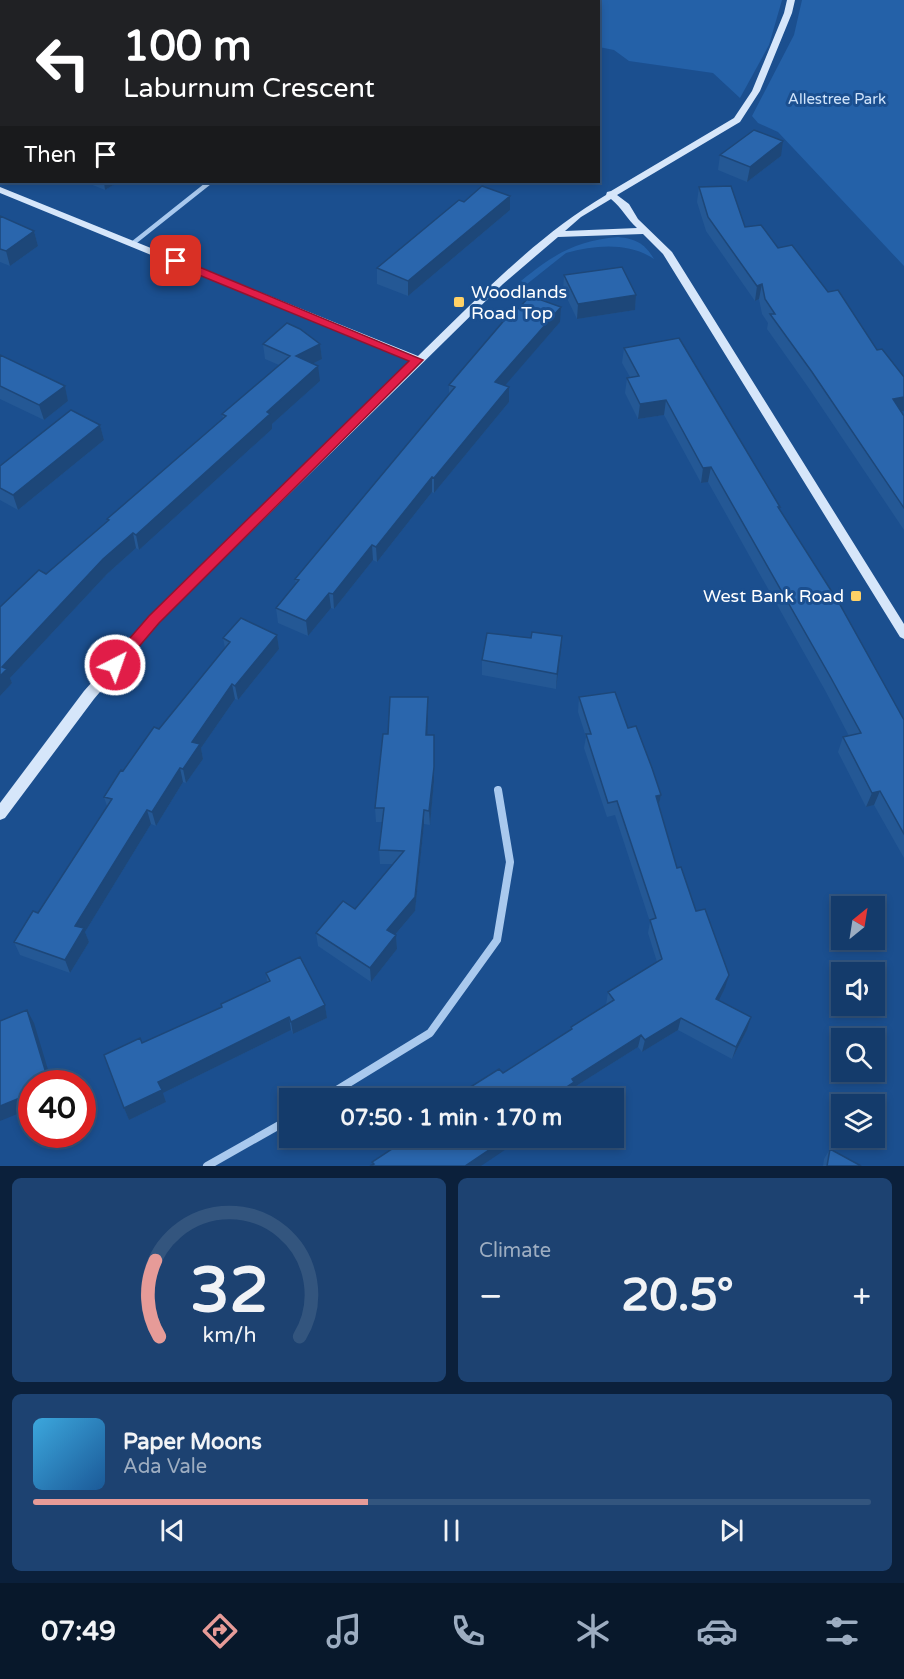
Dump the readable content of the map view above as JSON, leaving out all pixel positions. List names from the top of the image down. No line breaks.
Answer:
{"parks":["Allestree Park"],"places":{"transit":["Woodlands Road Top","West Bank Road"]},"north":"top right","page":{"turn":["100 m","Laburnum Crescent"],"then":"Then","limit":"40","trip":"07:50 · 1 min · 170 m","tile":"Climate","heat":["−","20.5°","+"],"song":["Paper Moons","Ada Vale"],"tabs":"07:49","gauge":["32","km/h"]}}
